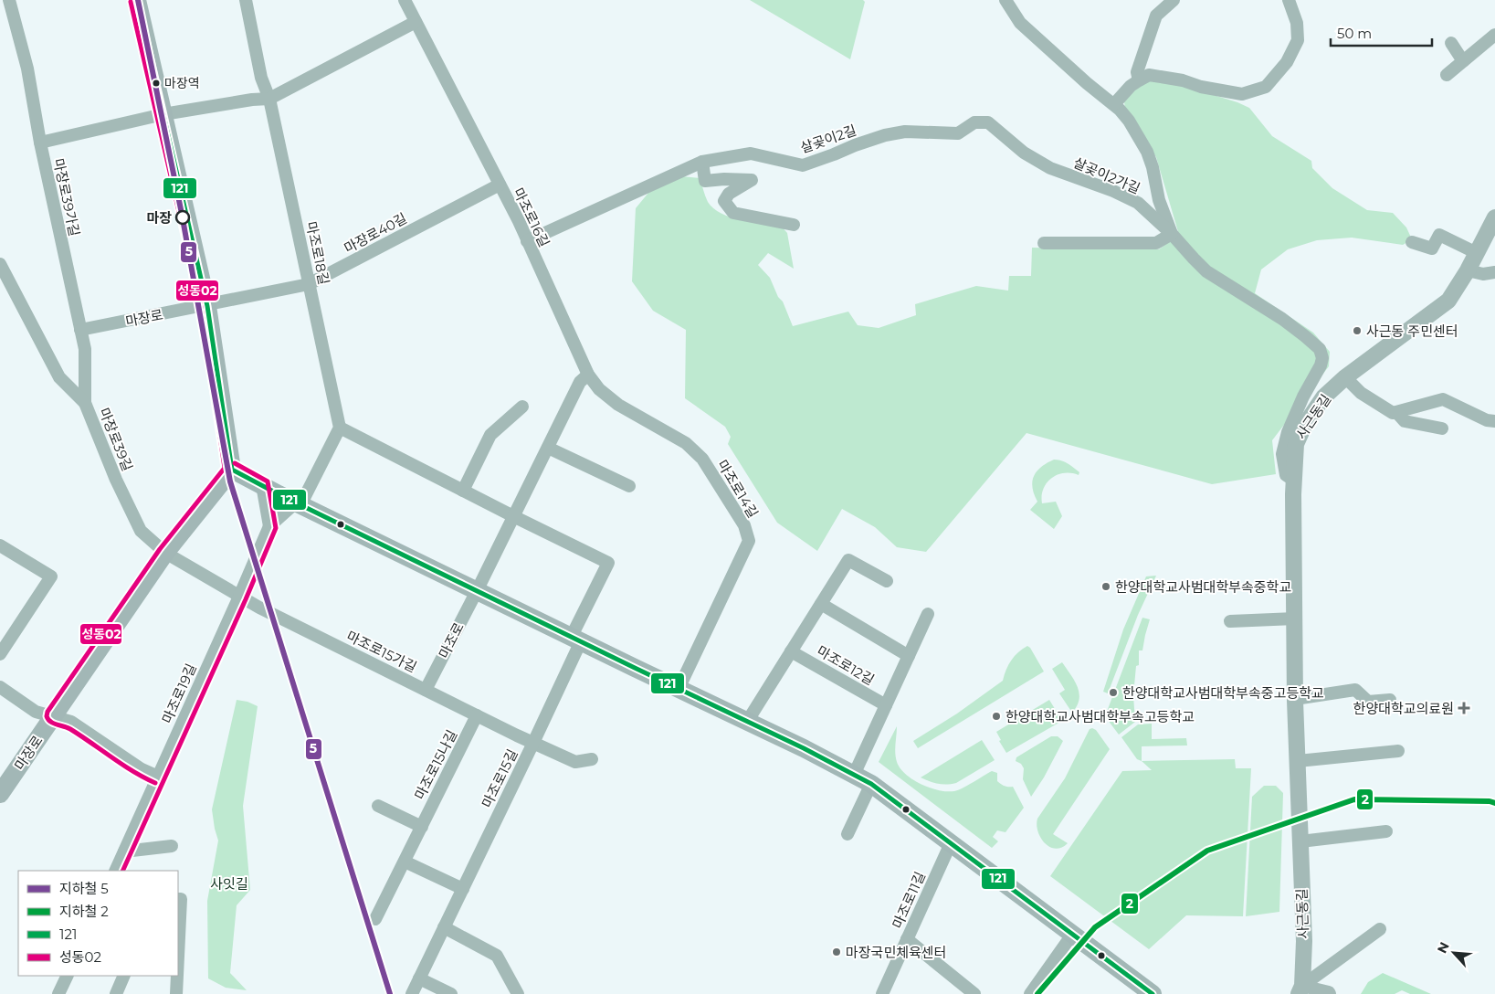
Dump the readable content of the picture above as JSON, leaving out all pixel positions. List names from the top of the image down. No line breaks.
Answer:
{"streets":{"main road":["마장로"],"street":["살곶이2길","살곶이2가길","마장로39가길","마조로16길","마장로40길","마조로18길","사근동길","마장로39길","마조로14길","마조로","마조로15가길","마조로12길","마조로19길","마조로15나길","마조로15길","마조로11길"]},"crossings":[["살곶이2길","살곶이2가길"],["살곶이2길","마조로16길"],["살곶이2가길","사근동길"],["마장로39가길","마장로"],["마장로39가길","마장로39길"],["마조로16길","마장로40길"],["마조로16길","마조로14길"],["마장로40길","마조로18길"],["마장로40길","마장로"],["마장로","마장로39길"],["마장로","마조로15가길"],["마장로39길","마조로15가길"],["마조로","마조로15가길"],["마조로15가길","마조로19길"],["마조로15가길","마조로15나길"],["마조로15가길","마조로15길"]],"parks":["사잇길"],"places":{"other":["마장역","마장","사근동 주민센터","한양대학교사범대학부속중학교","한양대학교사범대학부속중고등학교","한양대학교사범대학부속고등학교","마장국민체육센터"],"health":["한양대학교의료원"]},"lines":["metro line 5","transit line 121","transit line 성동02","metro line 2"],"legend":["지하철 5","지하철 2","121","성동02"],"scale_bar":"50 m","north":"top left"}
